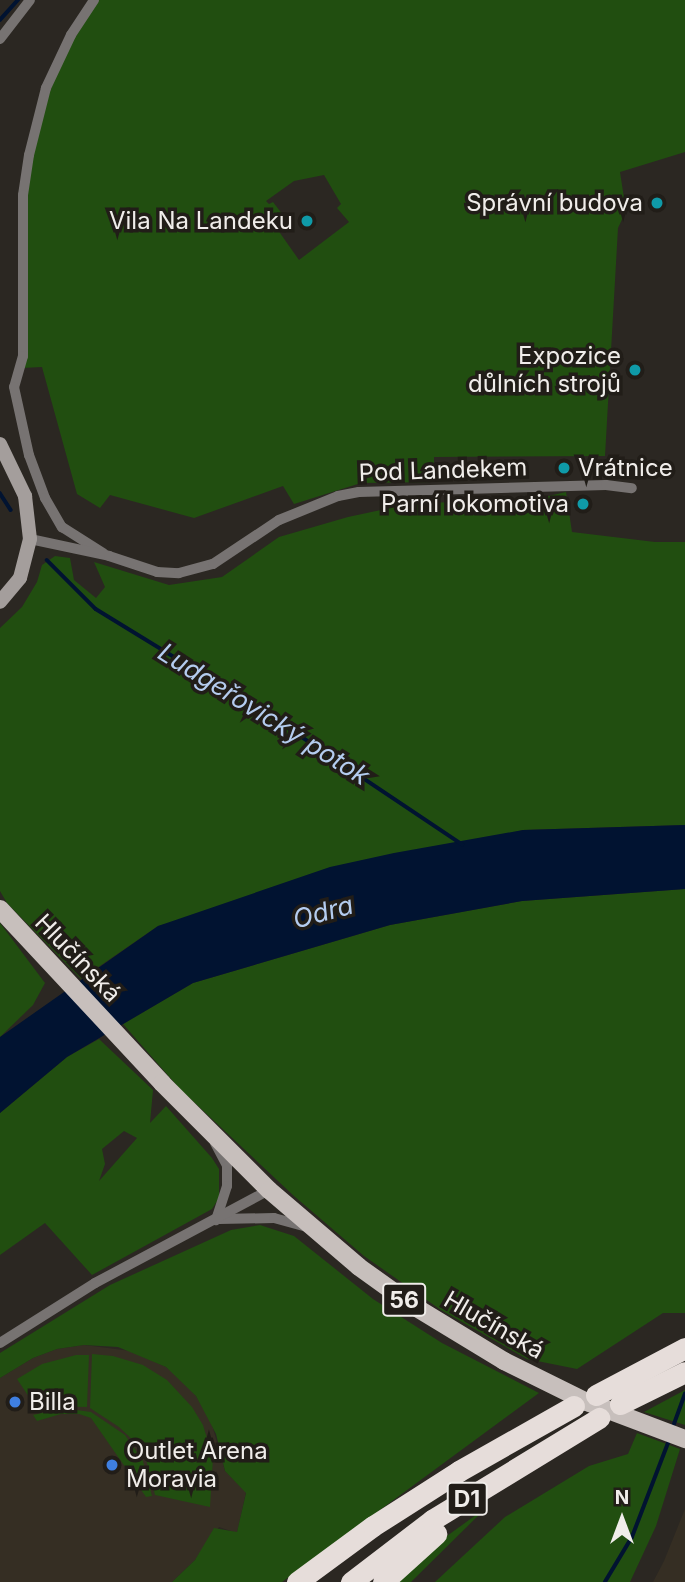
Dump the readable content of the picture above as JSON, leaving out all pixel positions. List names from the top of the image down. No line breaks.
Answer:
{"streets":{"highway":["D1"],"main road":["Hlučínská","56"],"street":["Pod Landekem"]},"water":["Ludgeřovický potok","Odra"],"places":["Správní budova","Vila Na Landeku","Expozice důlních strojů","Vrátnice","Parní lokomotiva","Billa","Outlet Arena Moravia"],"north":"top"}
